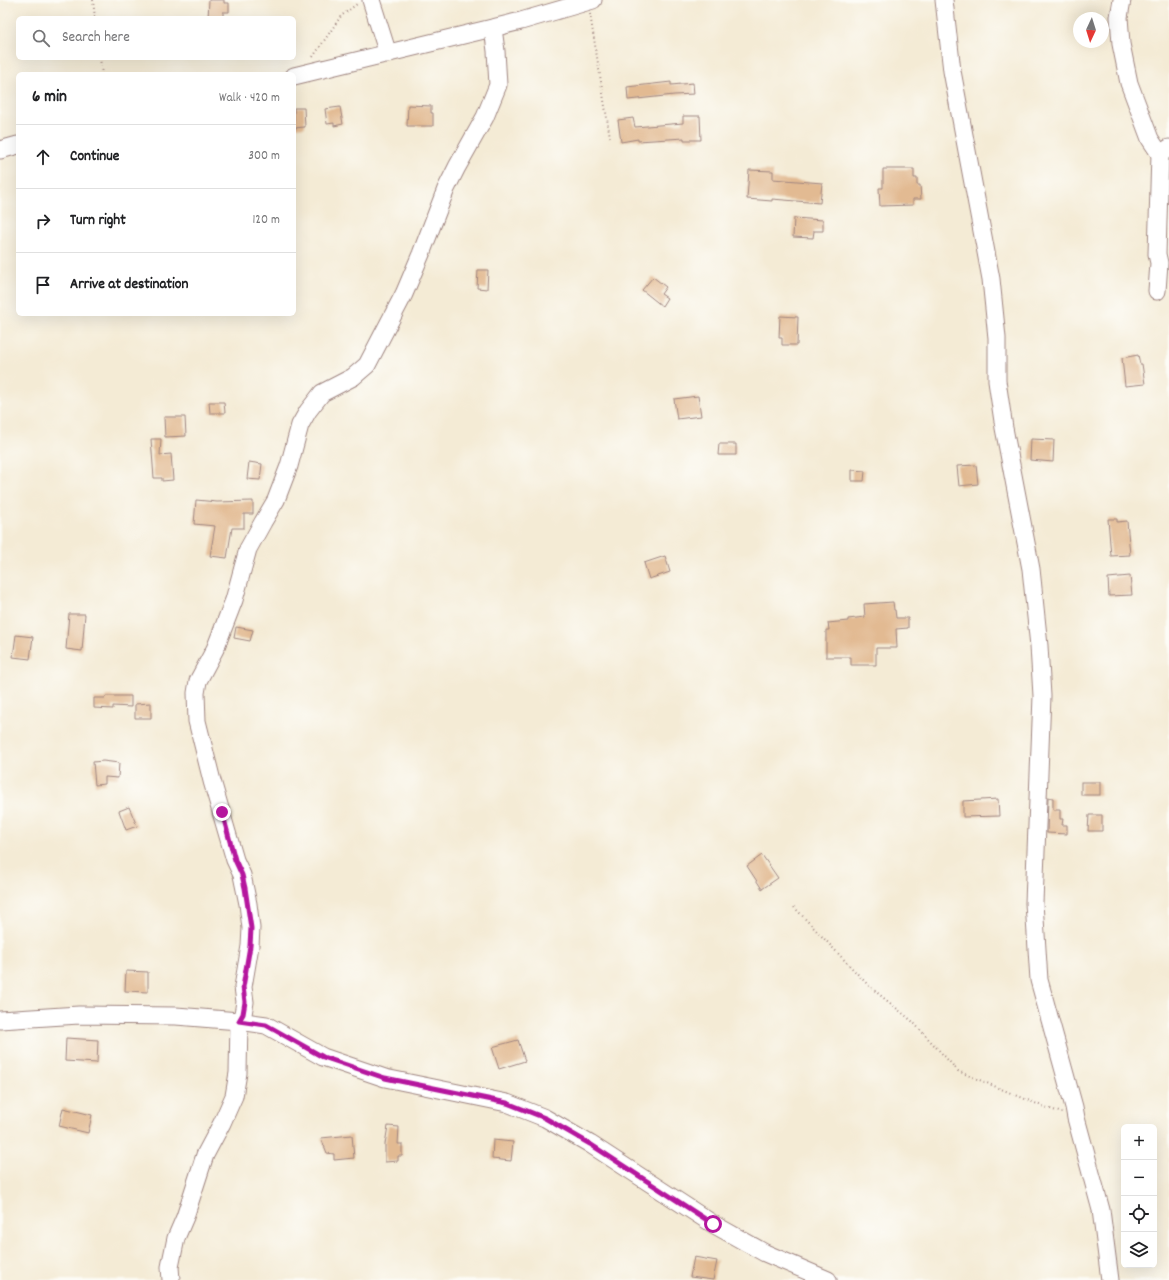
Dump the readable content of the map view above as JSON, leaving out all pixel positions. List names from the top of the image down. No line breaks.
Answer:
{"north":"bottom","page":{"search":"Search here","heading":["6 min","Walk · 420 m"],"list":[["Continue","300 m"],["Turn right","120 m"],"Arrive at destination"],"map_buttons":["+","−"]}}
